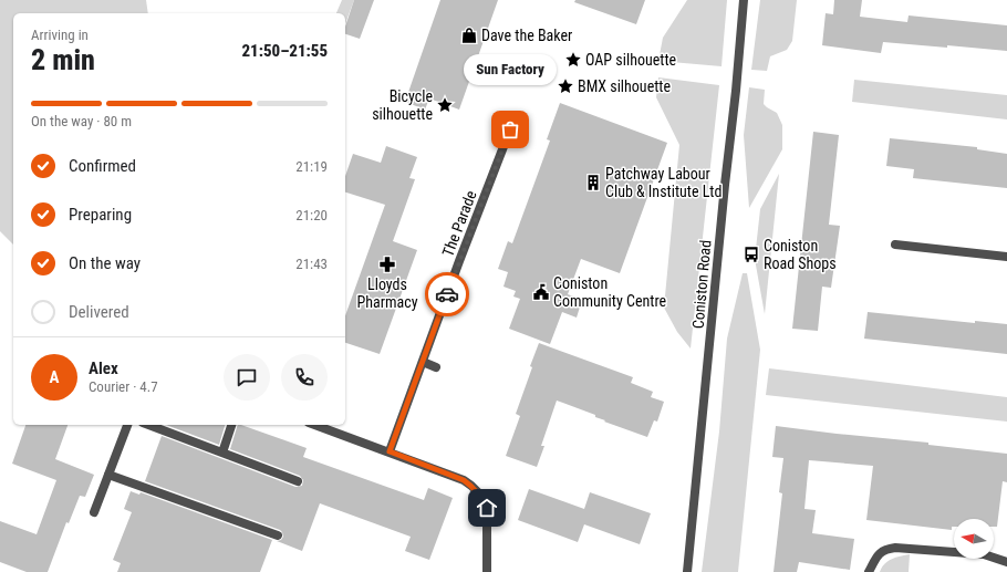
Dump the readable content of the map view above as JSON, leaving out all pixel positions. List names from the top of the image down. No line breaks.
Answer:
{"streets":{"street":["The Parade","Coniston Road"]},"places":{"shop":["Dave the Baker"],"place":["OAP silhouette","BMX silhouette","Bicycle silhouette"],"other":["Sun Factory"],"building":["Patchway Labour Club & Institute Ltd"],"bus stop":["Coniston Road Shops"],"pharmacy":["Lloyds Pharmacy"],"public building":["Coniston Community Centre"]},"north":"left","page":{"heading":["2 min","Arriving in","21:50–21:55"],"panel":["Alex","Courier · 4.7"],"bubble":"Sun Factory","bar":"On the way · 80 m","list":[["Confirmed","21:19"],["Preparing","21:20"],["On the way","21:43"],"Delivered"],"round":"A"}}
